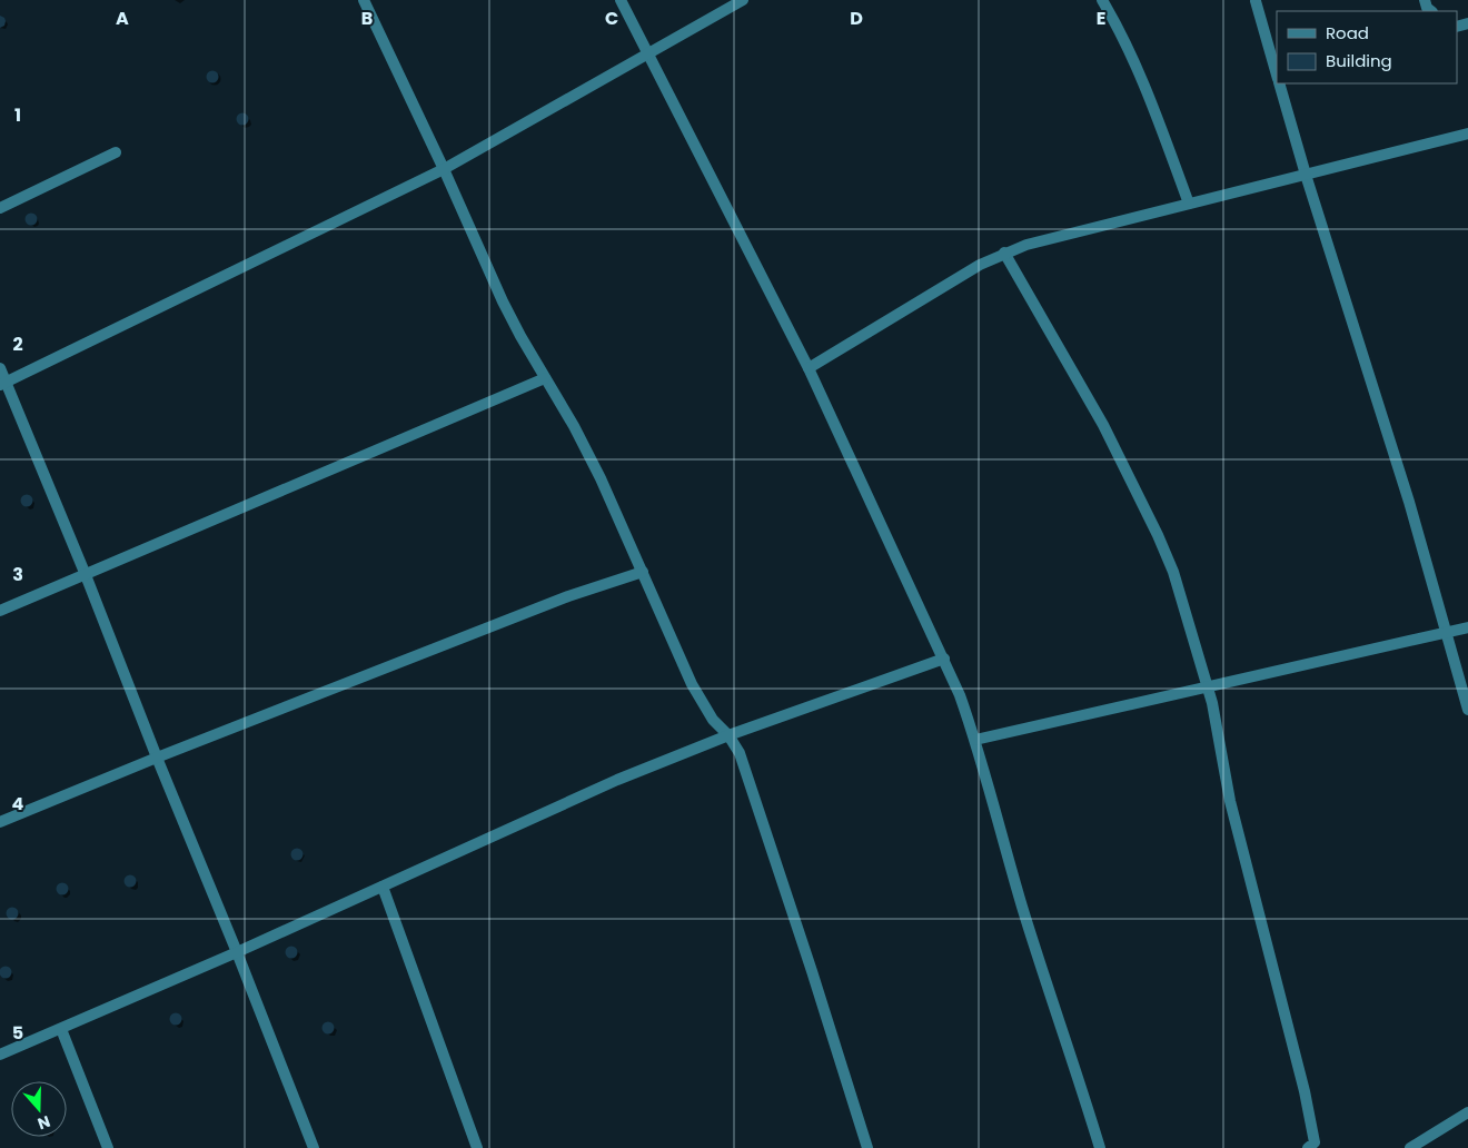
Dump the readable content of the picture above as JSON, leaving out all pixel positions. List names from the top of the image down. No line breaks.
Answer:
{"legend":["Road","Building"],"north":"bottom","grid":{"columns":["A","B","C","D","E"],"rows":["1","2","3","4","5"]}}
